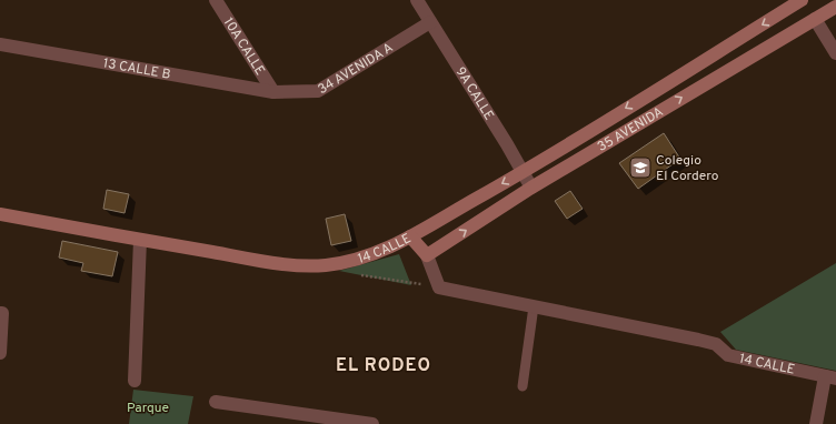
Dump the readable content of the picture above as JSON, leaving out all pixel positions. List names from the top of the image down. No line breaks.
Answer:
{"streets":{"street":["10A CALLE","34 AVENIDA A","13 CALLE B","9A CALLE","35 AVENIDA","14 CALLE"]},"crossings":[["10A CALLE","34 AVENIDA A"],["10A CALLE","13 CALLE B"],["34 AVENIDA A","13 CALLE B"],["34 AVENIDA A","9A CALLE"],["9A CALLE","35 AVENIDA"],["35 AVENIDA","14 CALLE"]],"districts":["EL RODEO"],"parks":["Parque"],"places":{"school or university":["Colegio El Cordero"]}}
